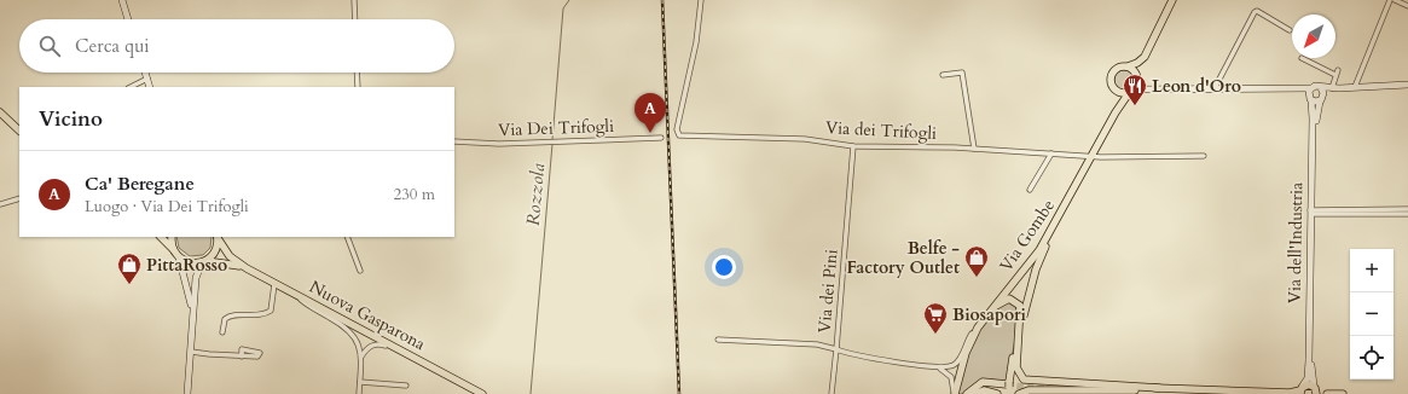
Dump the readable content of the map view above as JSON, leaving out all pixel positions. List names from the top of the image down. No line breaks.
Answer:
{"streets":{"main road":["Via Gombe","Nuova Gasparona"],"street":["Via Dei Trifogli","Via dei Trifogli","Via dell'Industria","Via dei Pini"]},"crossings":[["Via dei Trifogli","Via Gombe"],["Via dei Trifogli","Via dei Pini"]],"water":["Rozzola"],"places":{"restaurant":["Leon d'Oro"],"shop":["Belfe - Factory Outlet","PittaRosso"],"supermarket":["Biosapori"]},"north":"bottom left","page":{"search":"Cerca qui","heading":"Vicino","pins":"A","list":[{"mark":"A","name":"Ca' Beregane","note":"Luogo · Via Dei Trifogli","value":"230 m"}],"map_buttons":["+","−"]}}
